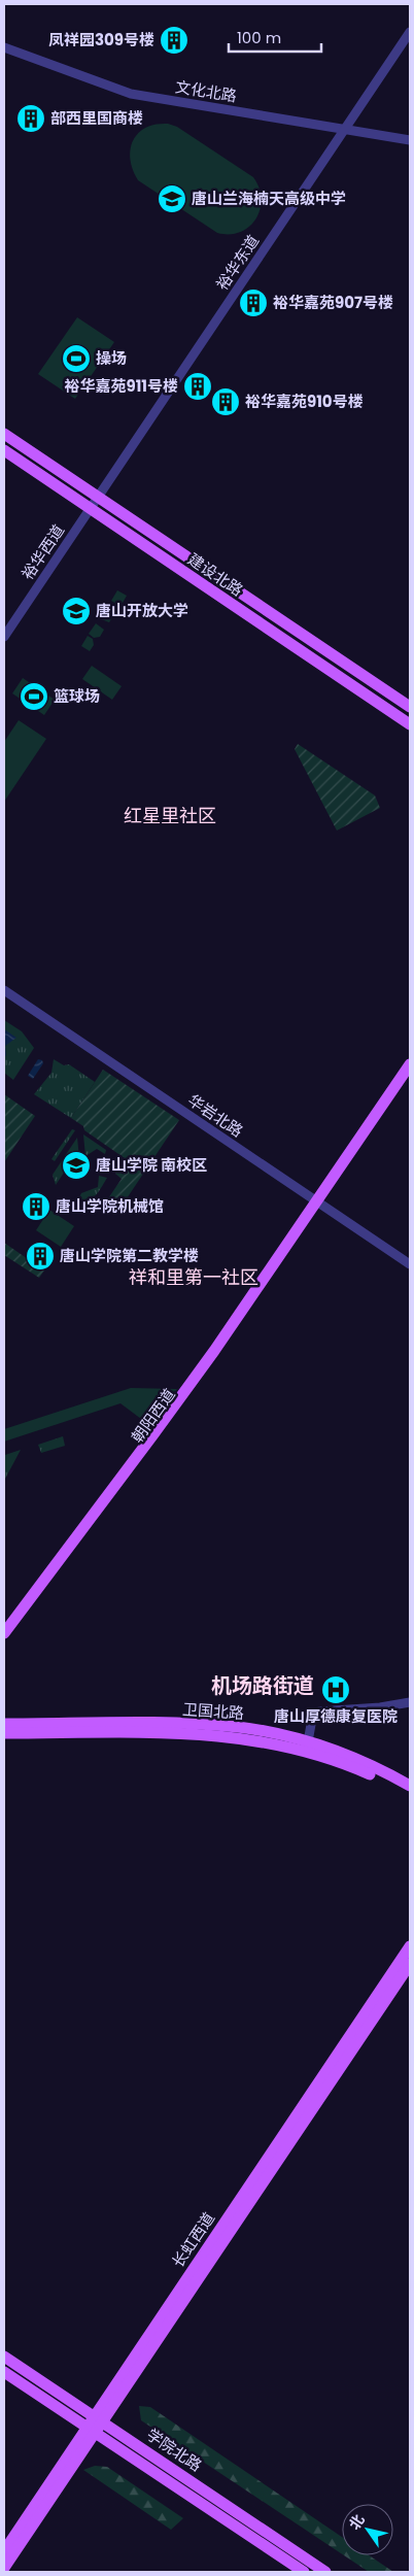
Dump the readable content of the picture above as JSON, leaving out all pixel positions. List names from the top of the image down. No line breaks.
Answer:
{"streets":{"main road":["建设北路","朝阳西道","卫国北路","长虹西道","学院北路"],"street":["文化北路","裕华东道","裕华西道","华岩北路"]},"crossings":[["文化北路","裕华东道"],["裕华东道","裕华西道"],["裕华东道","建设北路"],["裕华西道","建设北路"],["华岩北路","朝阳西道"],["长虹西道","学院北路"]],"districts":["红星里社区","祥和里第一社区","机场路街道"],"places":{"building":["凤祥园309号楼","部西里国商楼","裕华嘉苑907号楼","裕华嘉苑911号楼","裕华嘉苑910号楼","唐山学院机械馆","唐山学院第二教学楼"],"school or university":["唐山兰海楠天高级中学","唐山开放大学","唐山学院 南校区"],"sports":["操场","篮球场"],"hospital":["唐山厚德康复医院"]},"scale_bar":"100 m","north":"top left"}
